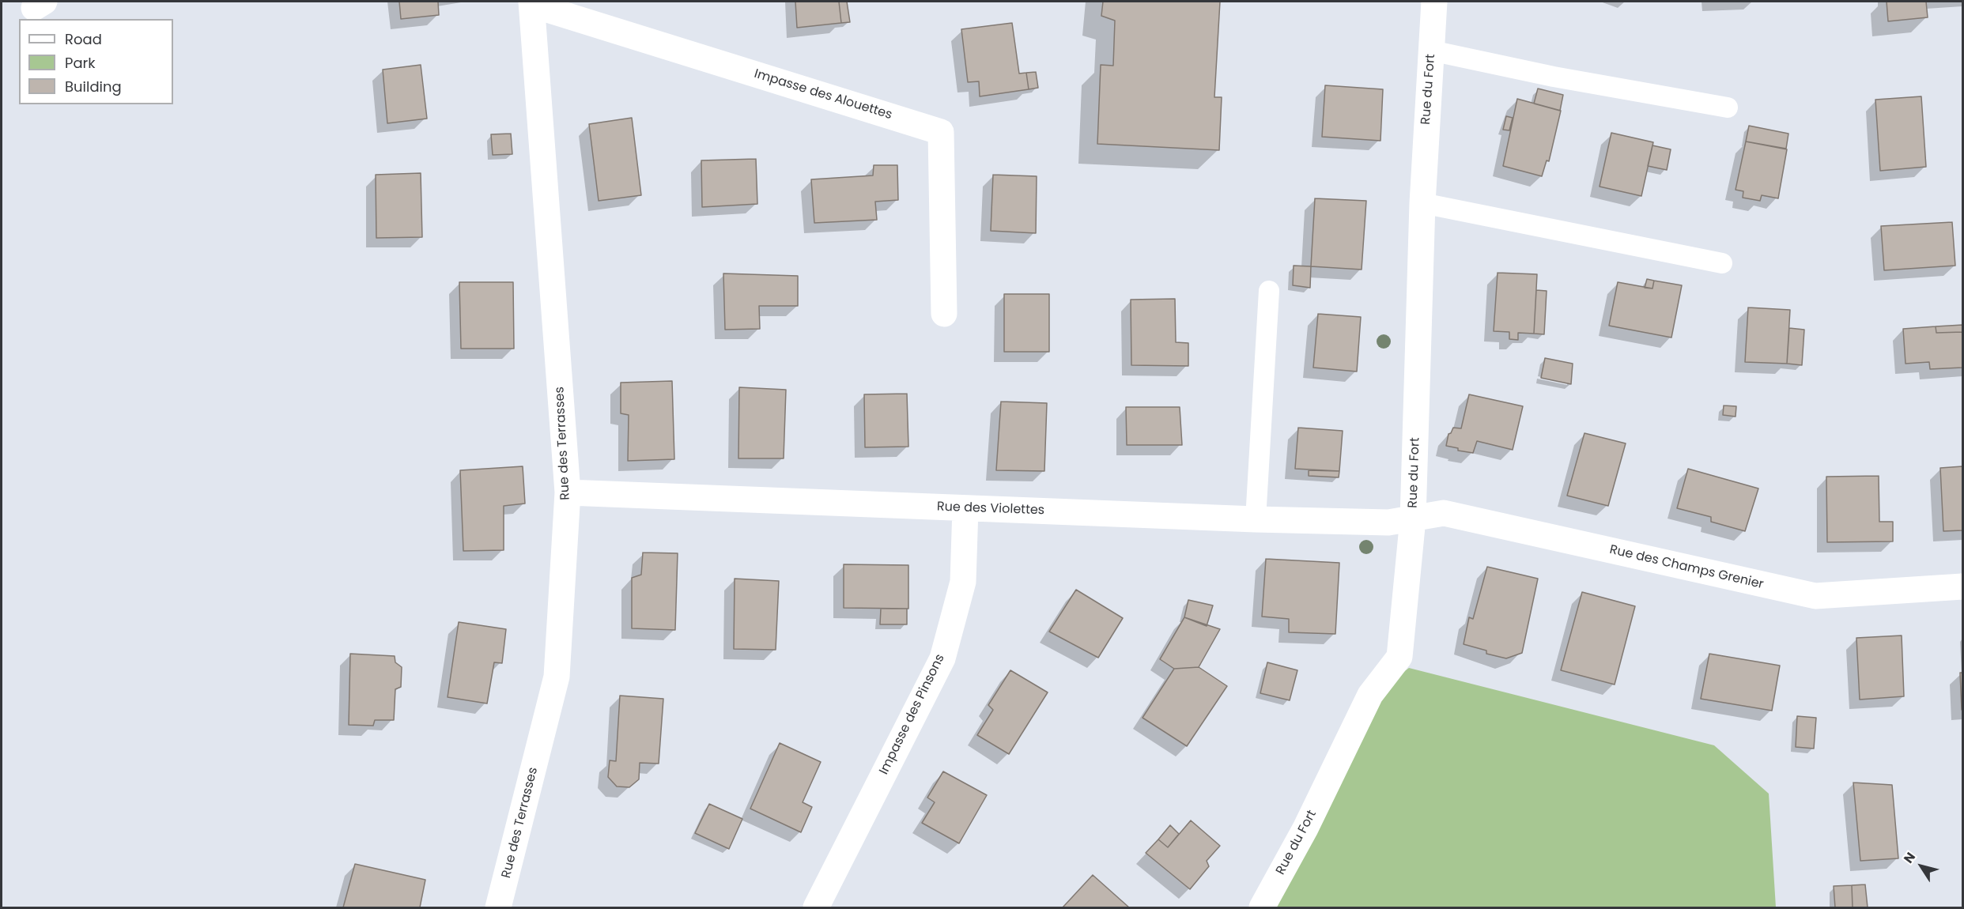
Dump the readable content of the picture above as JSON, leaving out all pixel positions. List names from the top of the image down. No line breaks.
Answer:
{"streets":{"street":["Rue du Fort","Impasse des Alouettes","Rue des Terrasses","Rue des Violettes","Rue des Champs Grenier","Impasse des Pinsons"]},"crossings":[["Rue du Fort","Rue des Violettes"],["Rue du Fort","Rue des Champs Grenier"],["Impasse des Alouettes","Rue des Terrasses"],["Rue des Terrasses","Rue des Violettes"],["Rue des Violettes","Rue des Champs Grenier"],["Rue des Violettes","Impasse des Pinsons"]],"legend":["Road","Park","Building"],"north":"top left"}
